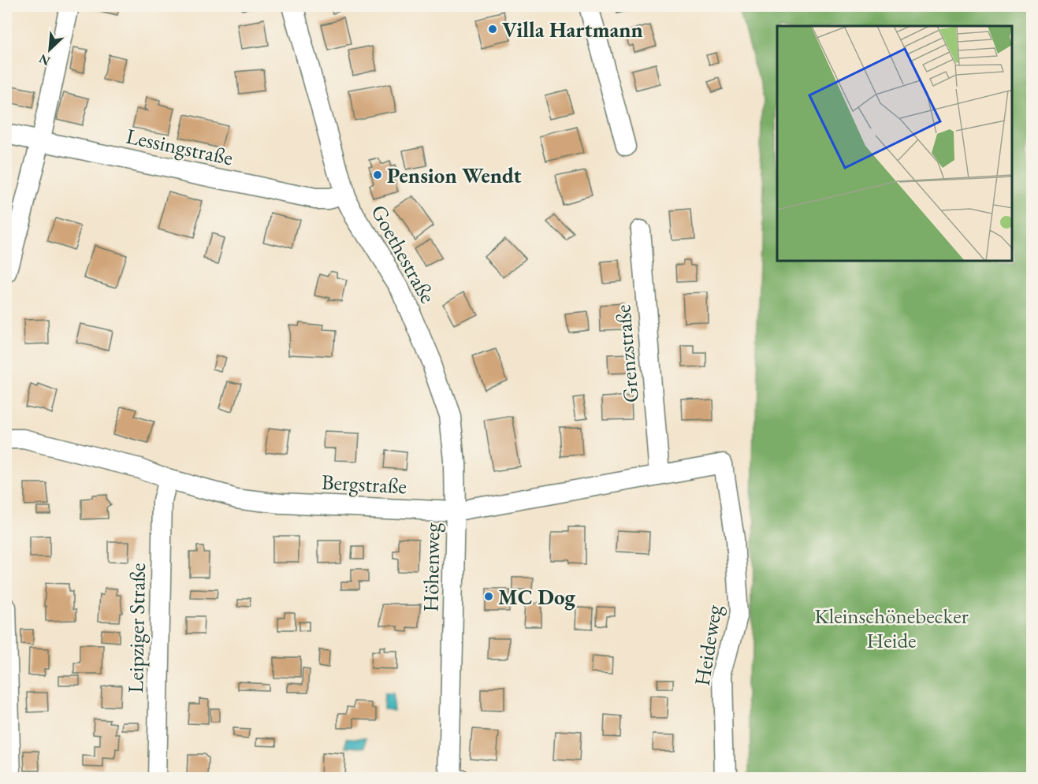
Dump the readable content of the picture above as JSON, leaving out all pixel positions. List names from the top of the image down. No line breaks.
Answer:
{"streets":{"street":["Lessingstraße","Goethestraße","Grenzstraße","Bergstraße","Höhenweg","Leipziger Straße","Heideweg"]},"crossings":[["Lessingstraße","Goethestraße"],["Goethestraße","Höhenweg"],["Grenzstraße","Bergstraße"],["Bergstraße","Höhenweg"],["Bergstraße","Leipziger Straße"],["Bergstraße","Heideweg"]],"parks":["Kleinschönebecker Heide"],"places":["Villa Hartmann","Pension Wendt","MC Dog"],"north":"bottom left"}
